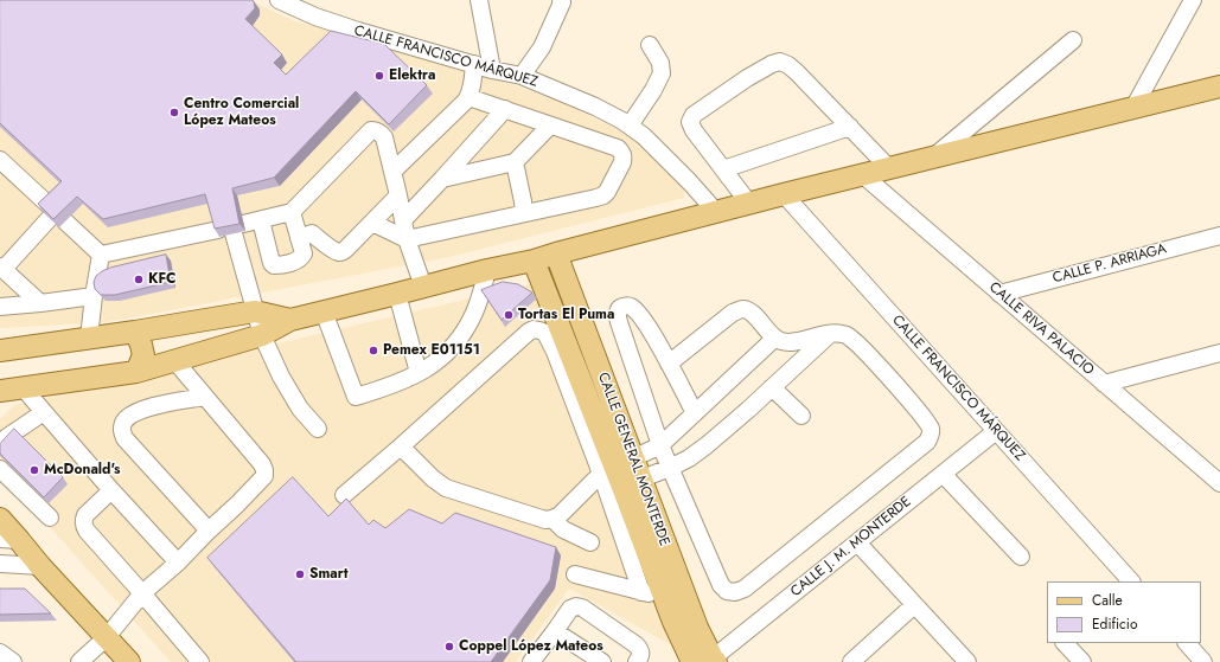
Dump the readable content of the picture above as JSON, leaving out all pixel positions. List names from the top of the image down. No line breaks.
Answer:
{"streets":{"main road":["CALLE GENERAL MONTERDE"],"street":["CALLE FRANCISCO MÁRQUEZ","CALLE P. ARRIAGA","CALLE RIVA PALACIO","CALLE J. M. MONTERDE"]},"crossings":[["CALLE FRANCISCO MÁRQUEZ","CALLE J. M. MONTERDE"],["CALLE P. ARRIAGA","CALLE RIVA PALACIO"],["CALLE GENERAL MONTERDE","CALLE J. M. MONTERDE"]],"places":["Elektra","Centro Comercial López Mateos","KFC","Tortas El Puma","Pemex E01151","McDonald's","Smart","Coppel López Mateos"],"legend":["Calle","Edificio"]}
